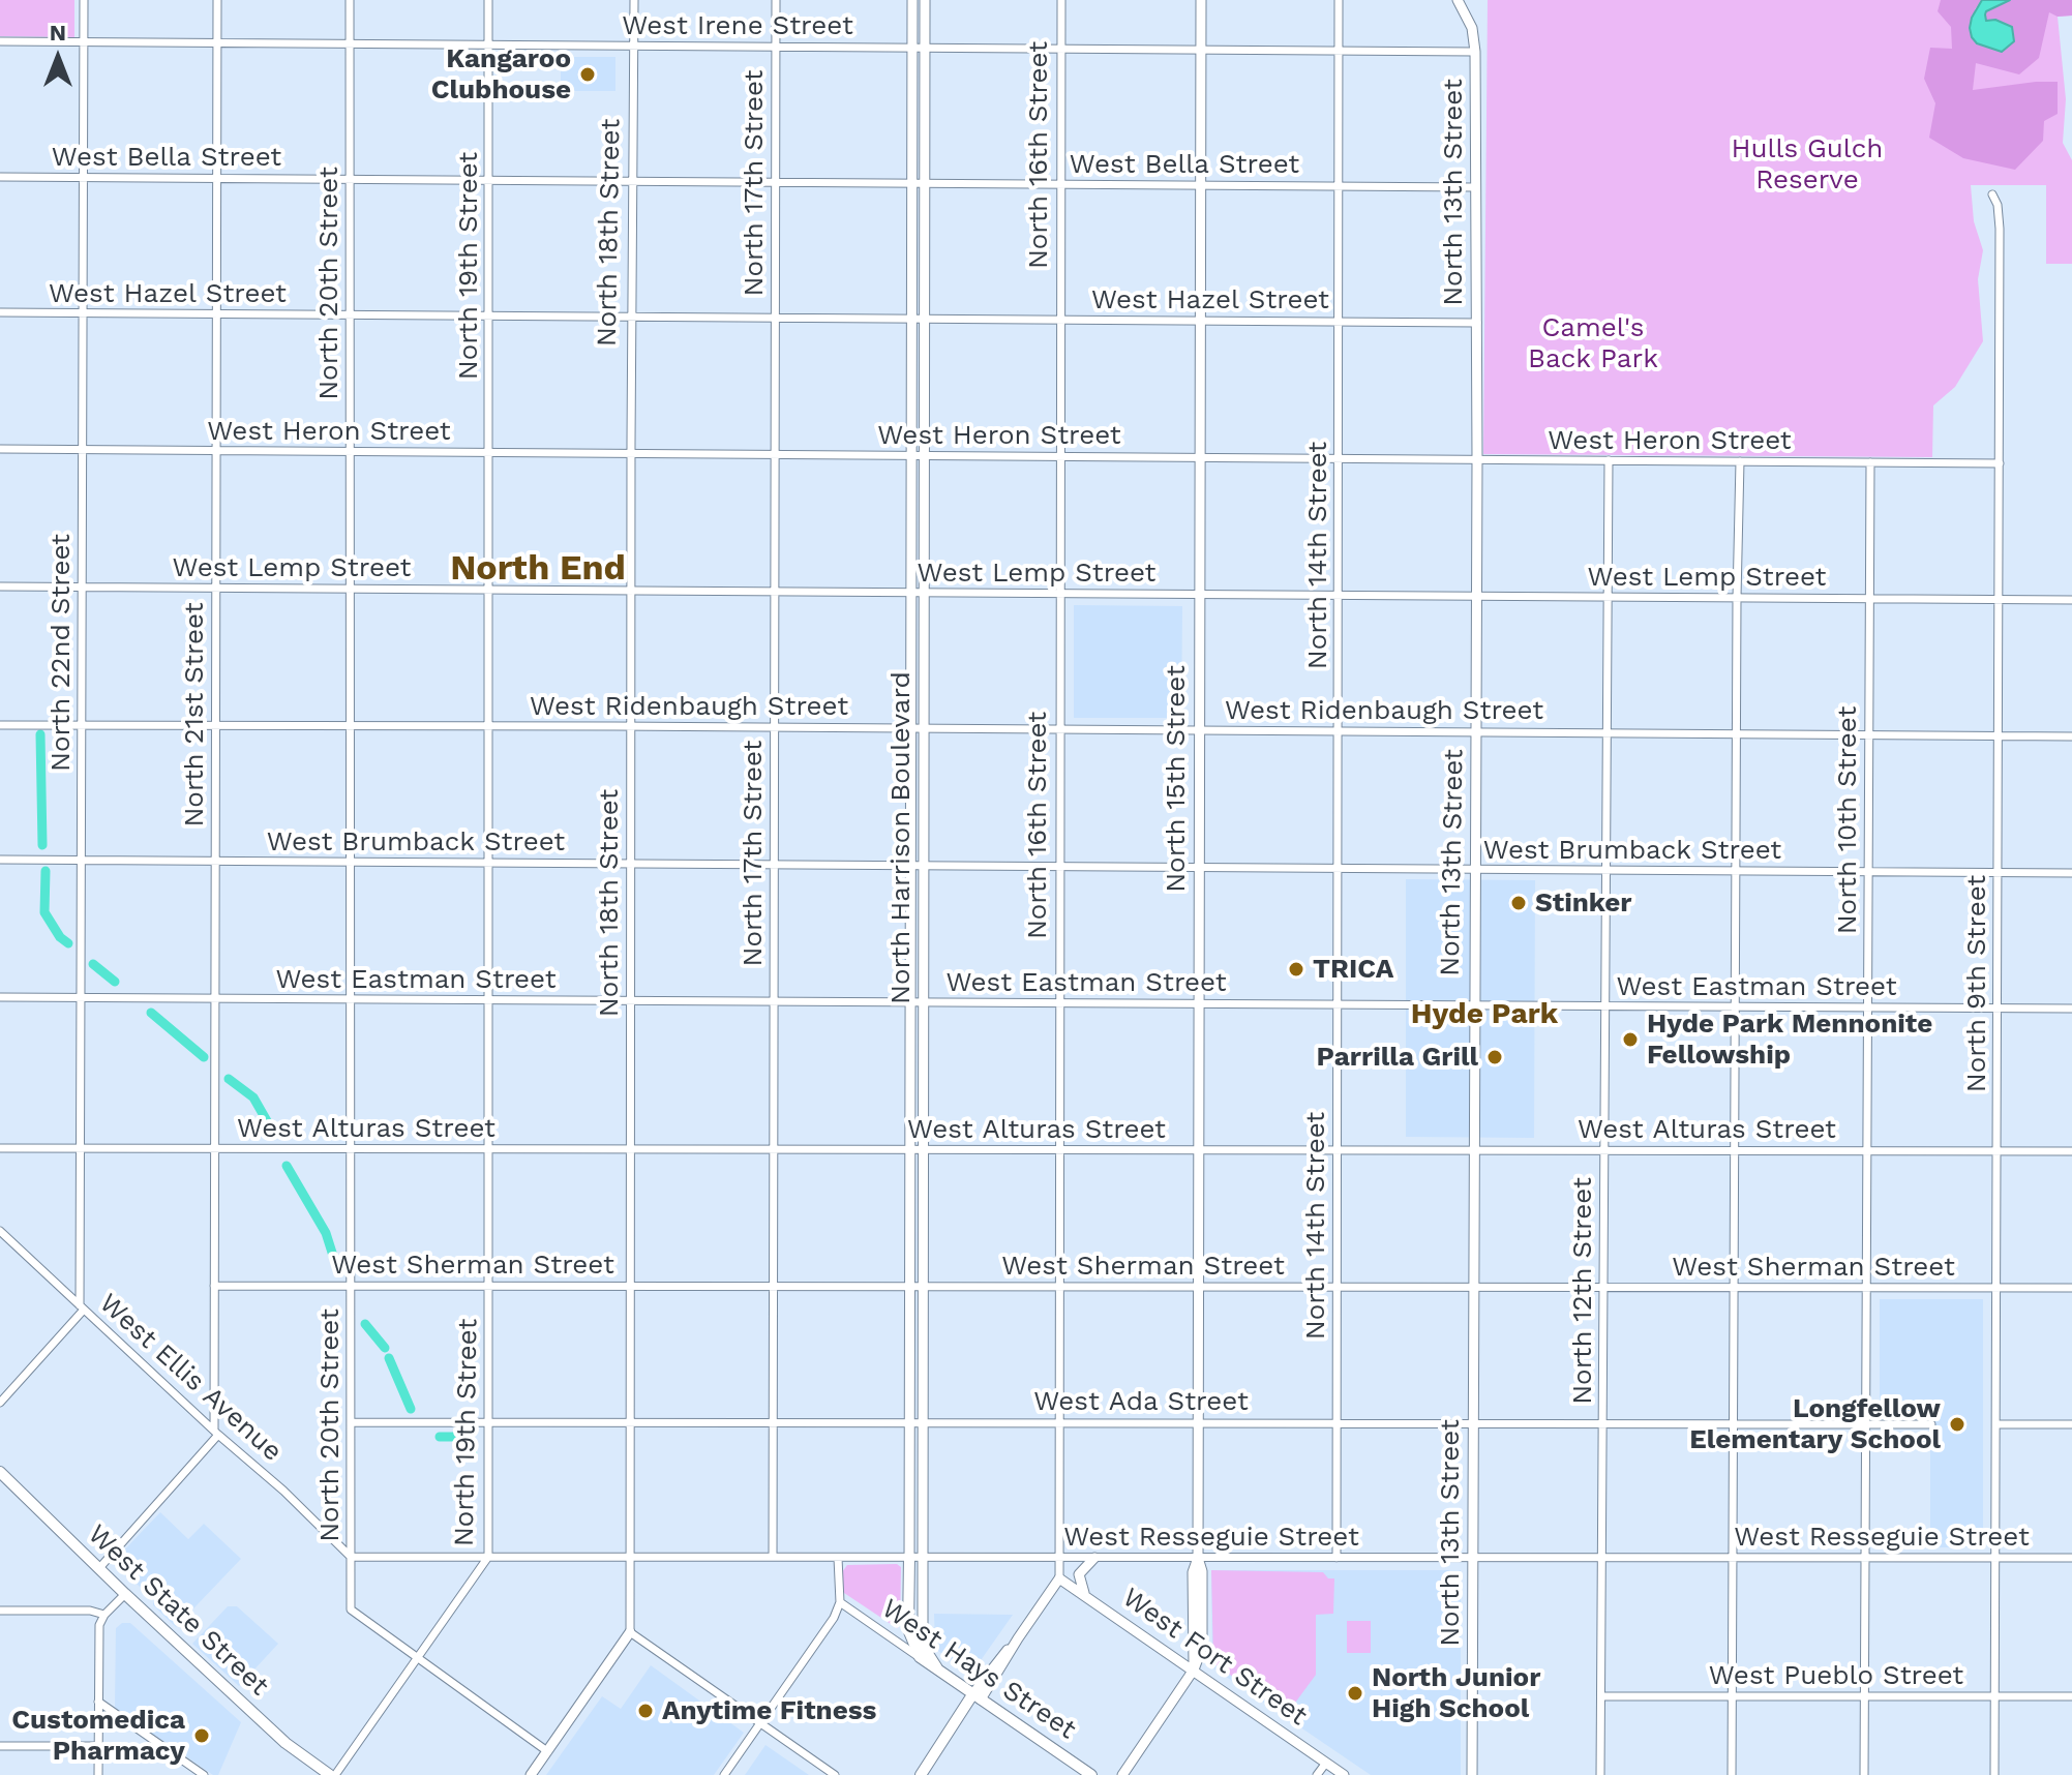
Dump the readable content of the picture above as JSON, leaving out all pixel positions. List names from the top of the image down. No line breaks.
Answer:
{"streets":{"main road":["North Harrison Boulevard","West State Street","West Hays Street"],"street":["West Irene Street","North 16th Street","West Bella Street","North 17th Street","North 13th Street","North 18th Street","North 19th Street","North 20th Street","West Hazel Street","West Heron Street","North 14th Street","West Lemp Street","North 22nd Street","West Ridenbaugh Street","North 21st Street","North 15th Street","North 10th Street","West Brumback Street","West Eastman Street","North 9th Street","West Alturas Street","West Sherman Street","North 12th Street","West Ellis Avenue","West Ada Street","West Resseguie Street","West Fort Street","West Pueblo Street"]},"crossings":[["West Irene Street","North 16th Street"],["West Irene Street","North 17th Street"],["West Irene Street","North 13th Street"],["West Irene Street","North 18th Street"],["West Irene Street","North 19th Street"],["West Irene Street","North 20th Street"],["West Irene Street","North 14th Street"],["West Irene Street","North 22nd Street"],["West Irene Street","North 21st Street"],["West Irene Street","North 15th Street"],["West Irene Street","North Harrison Boulevard"],["North 16th Street","West Bella Street"],["North 16th Street","West Hazel Street"],["North 16th Street","West Heron Street"],["North 16th Street","West Lemp Street"],["North 16th Street","West Ridenbaugh Street"],["North 16th Street","West Brumback Street"],["North 16th Street","West Eastman Street"],["North 16th Street","West Alturas Street"],["North 16th Street","West Sherman Street"],["North 16th Street","West Ada Street"],["North 16th Street","West Resseguie Street"],["North 16th Street","West Fort Street"],["West Bella Street","North 17th Street"],["West Bella Street","North 13th Street"],["West Bella Street","North 18th Street"],["West Bella Street","North 19th Street"],["West Bella Street","North 20th Street"],["West Bella Street","North 14th Street"],["West Bella Street","North 22nd Street"],["West Bella Street","North 21st Street"],["West Bella Street","North 15th Street"],["West Bella Street","North Harrison Boulevard"],["North 17th Street","West Hazel Street"],["North 17th Street","West Heron Street"],["North 17th Street","West Lemp Street"],["North 17th Street","West Ridenbaugh Street"],["North 17th Street","West Brumback Street"],["North 17th Street","West Eastman Street"],["North 17th Street","West Alturas Street"],["North 17th Street","West Sherman Street"],["North 17th Street","West Ada Street"],["North 17th Street","West Resseguie Street"],["North 13th Street","West Hazel Street"],["North 13th Street","West Heron Street"],["North 13th Street","West Lemp Street"],["North 13th Street","West Ridenbaugh Street"],["North 13th Street","West Brumback Street"],["North 13th Street","West Eastman Street"],["North 13th Street","West Alturas Street"],["North 13th Street","West Sherman Street"],["North 13th Street","West Ada Street"],["North 13th Street","West Resseguie Street"],["North 18th Street","West Hazel Street"],["North 18th Street","West Heron Street"],["North 18th Street","West Lemp Street"],["North 18th Street","West Ridenbaugh Street"],["North 18th Street","West Brumback Street"],["North 18th Street","West Eastman Street"],["North 18th Street","West Alturas Street"],["North 18th Street","West Sherman Street"],["North 18th Street","West Ada Street"],["North 18th Street","West Resseguie Street"],["North 19th Street","North 20th Street"],["North 19th Street","West Hazel Street"],["North 19th Street","West Heron Street"],["North 19th Street","West Lemp Street"],["North 19th Street","West Ridenbaugh Street"],["North 19th Street","West Brumback Street"],["North 19th Street","West Eastman Street"],["North 19th Street","West Alturas Street"],["North 19th Street","West Sherman Street"],["North 19th Street","West Ada Street"],["North 19th Street","West Resseguie Street"],["North 19th Street","West State Street"],["North 20th Street","West Hazel Street"],["North 20th Street","West Heron Street"],["North 20th Street","West Lemp Street"],["North 20th Street","West Ridenbaugh Street"],["North 20th Street","West Brumback Street"],["North 20th Street","West Eastman Street"],["North 20th Street","West Alturas Street"],["North 20th Street","West Sherman Street"],["North 20th Street","West Ellis Avenue"],["North 20th Street","West Ada Street"],["North 20th Street","West Resseguie Street"],["West Hazel Street","North 14th Street"],["West Hazel Street","North 22nd Street"],["West Hazel Street","North 21st Street"],["West Hazel Street","North 15th Street"],["West Hazel Street","North Harrison Boulevard"],["West Heron Street","North 14th Street"],["West Heron Street","North 22nd Street"],["West Heron Street","North 21st Street"],["West Heron Street","North 15th Street"],["West Heron Street","North 10th Street"],["West Heron Street","North Harrison Boulevard"],["West Heron Street","North 9th Street"],["West Heron Street","North 12th Street"],["North 14th Street","West Lemp Street"],["North 14th Street","West Ridenbaugh Street"],["North 14th Street","West Brumback Street"],["North 14th Street","West Eastman Street"],["North 14th Street","West Alturas Street"],["North 14th Street","West Sherman Street"],["North 14th Street","West Ada Street"],["North 14th Street","West Resseguie Street"],["West Lemp Street","North 22nd Street"],["West Lemp Street","North 21st Street"],["West Lemp Street","North 15th Street"],["West Lemp Street","North 10th Street"],["West Lemp Street","North Harrison Boulevard"],["West Lemp Street","North 9th Street"],["West Lemp Street","North 12th Street"],["North 22nd Street","West Ridenbaugh Street"],["North 22nd Street","West Brumback Street"],["North 22nd Street","West Eastman Street"],["North 22nd Street","West Alturas Street"],["North 22nd Street","West Ellis Avenue"],["West Ridenbaugh Street","North 21st Street"],["West Ridenbaugh Street","North 15th Street"],["West Ridenbaugh Street","North 10th Street"],["West Ridenbaugh Street","North Harrison Boulevard"],["West Ridenbaugh Street","North 9th Street"],["West Ridenbaugh Street","North 12th Street"],["North 21st Street","West Brumback Street"],["North 21st Street","West Eastman Street"],["North 21st Street","West Alturas Street"],["North 21st Street","West Sherman Street"],["North 21st Street","West Ellis Avenue"],["North 15th Street","West Brumback Street"],["North 15th Street","West Eastman Street"],["North 15th Street","West Alturas Street"],["North 15th Street","West Sherman Street"],["North 15th Street","West Ada Street"],["North 15th Street","West Resseguie Street"],["North 15th Street","West Fort Street"],["North 10th Street","West Brumback Street"],["North 10th Street","West Eastman Street"],["North 10th Street","West Alturas Street"],["North 10th Street","West Sherman Street"],["North 10th Street","West Ada Street"],["North 10th Street","West Resseguie Street"],["North 10th Street","West Pueblo Street"],["North Harrison Boulevard","West Brumback Street"],["North Harrison Boulevard","West Eastman Street"],["North Harrison Boulevard","West Alturas Street"],["North Harrison Boulevard","West Sherman Street"],["North Harrison Boulevard","West Ada Street"],["North Harrison Boulevard","West Resseguie Street"],["North Harrison Boulevard","West Hays Street"],["West Brumback Street","North 9th Street"],["West Brumback Street","North 12th Street"],["West Eastman Street","North 9th Street"],["West Eastman Street","North 12th Street"],["North 9th Street","West Alturas Street"],["North 9th Street","West Sherman Street"],["North 9th Street","West Resseguie Street"],["North 9th Street","West Pueblo Street"],["West Alturas Street","North 12th Street"],["West Sherman Street","North 12th Street"],["North 12th Street","West Ada Street"],["North 12th Street","West Resseguie Street"],["North 12th Street","West Pueblo Street"],["West Ellis Avenue","West Resseguie Street"]],"districts":["North End","Hyde Park"],"parks":["Hulls Gulch Reserve","Camel's Back Park"],"places":["Kangaroo Clubhouse","Stinker","TRICA","Hyde Park Mennonite Fellowship","Parrilla Grill","Longfellow Elementary School","North Junior High School","Anytime Fitness","Customedica Pharmacy"],"north":"top"}
